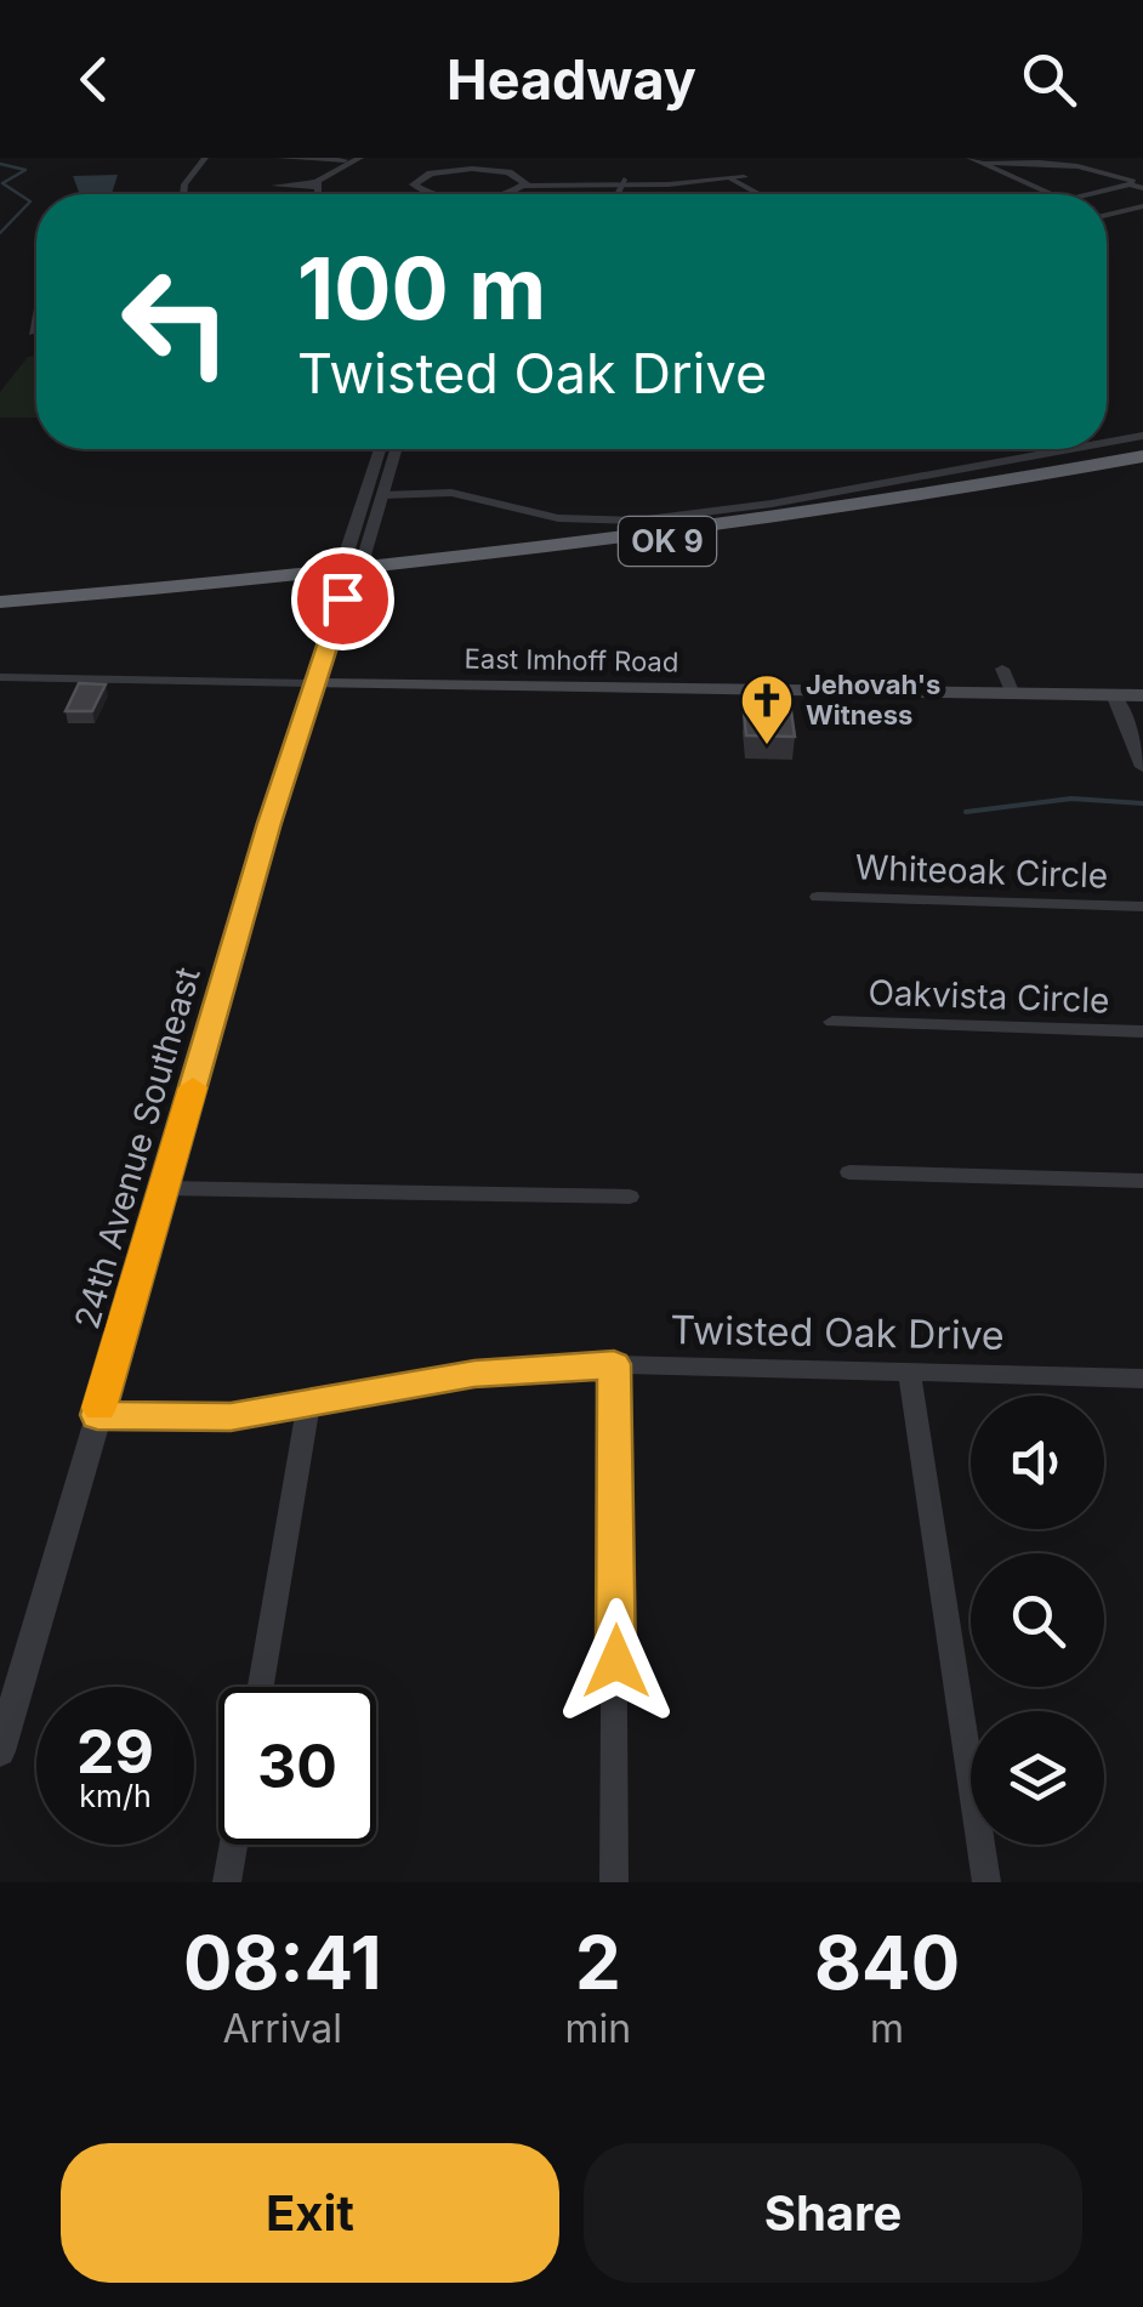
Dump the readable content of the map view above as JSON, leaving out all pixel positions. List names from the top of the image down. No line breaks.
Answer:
{"streets":{"highway":["OK 9"],"main road":["East Imhoff Road","24th Avenue Southeast"],"street":["Whiteoak Circle","Oakvista Circle","Twisted Oak Drive"]},"crossings":[["OK 9","24th Avenue Southeast"],["East Imhoff Road","24th Avenue Southeast"],["24th Avenue Southeast","Twisted Oak Drive"]],"places":{"church":["Jehovah's Witness"]},"page":{"header":"Headway","turn":["100 m","Twisted Oak Drive"],"speed":"29 km/h","limit":"30","eta":["08:41","Arrival","2","min","840","m"],"buttons":["Exit","Share"]}}
